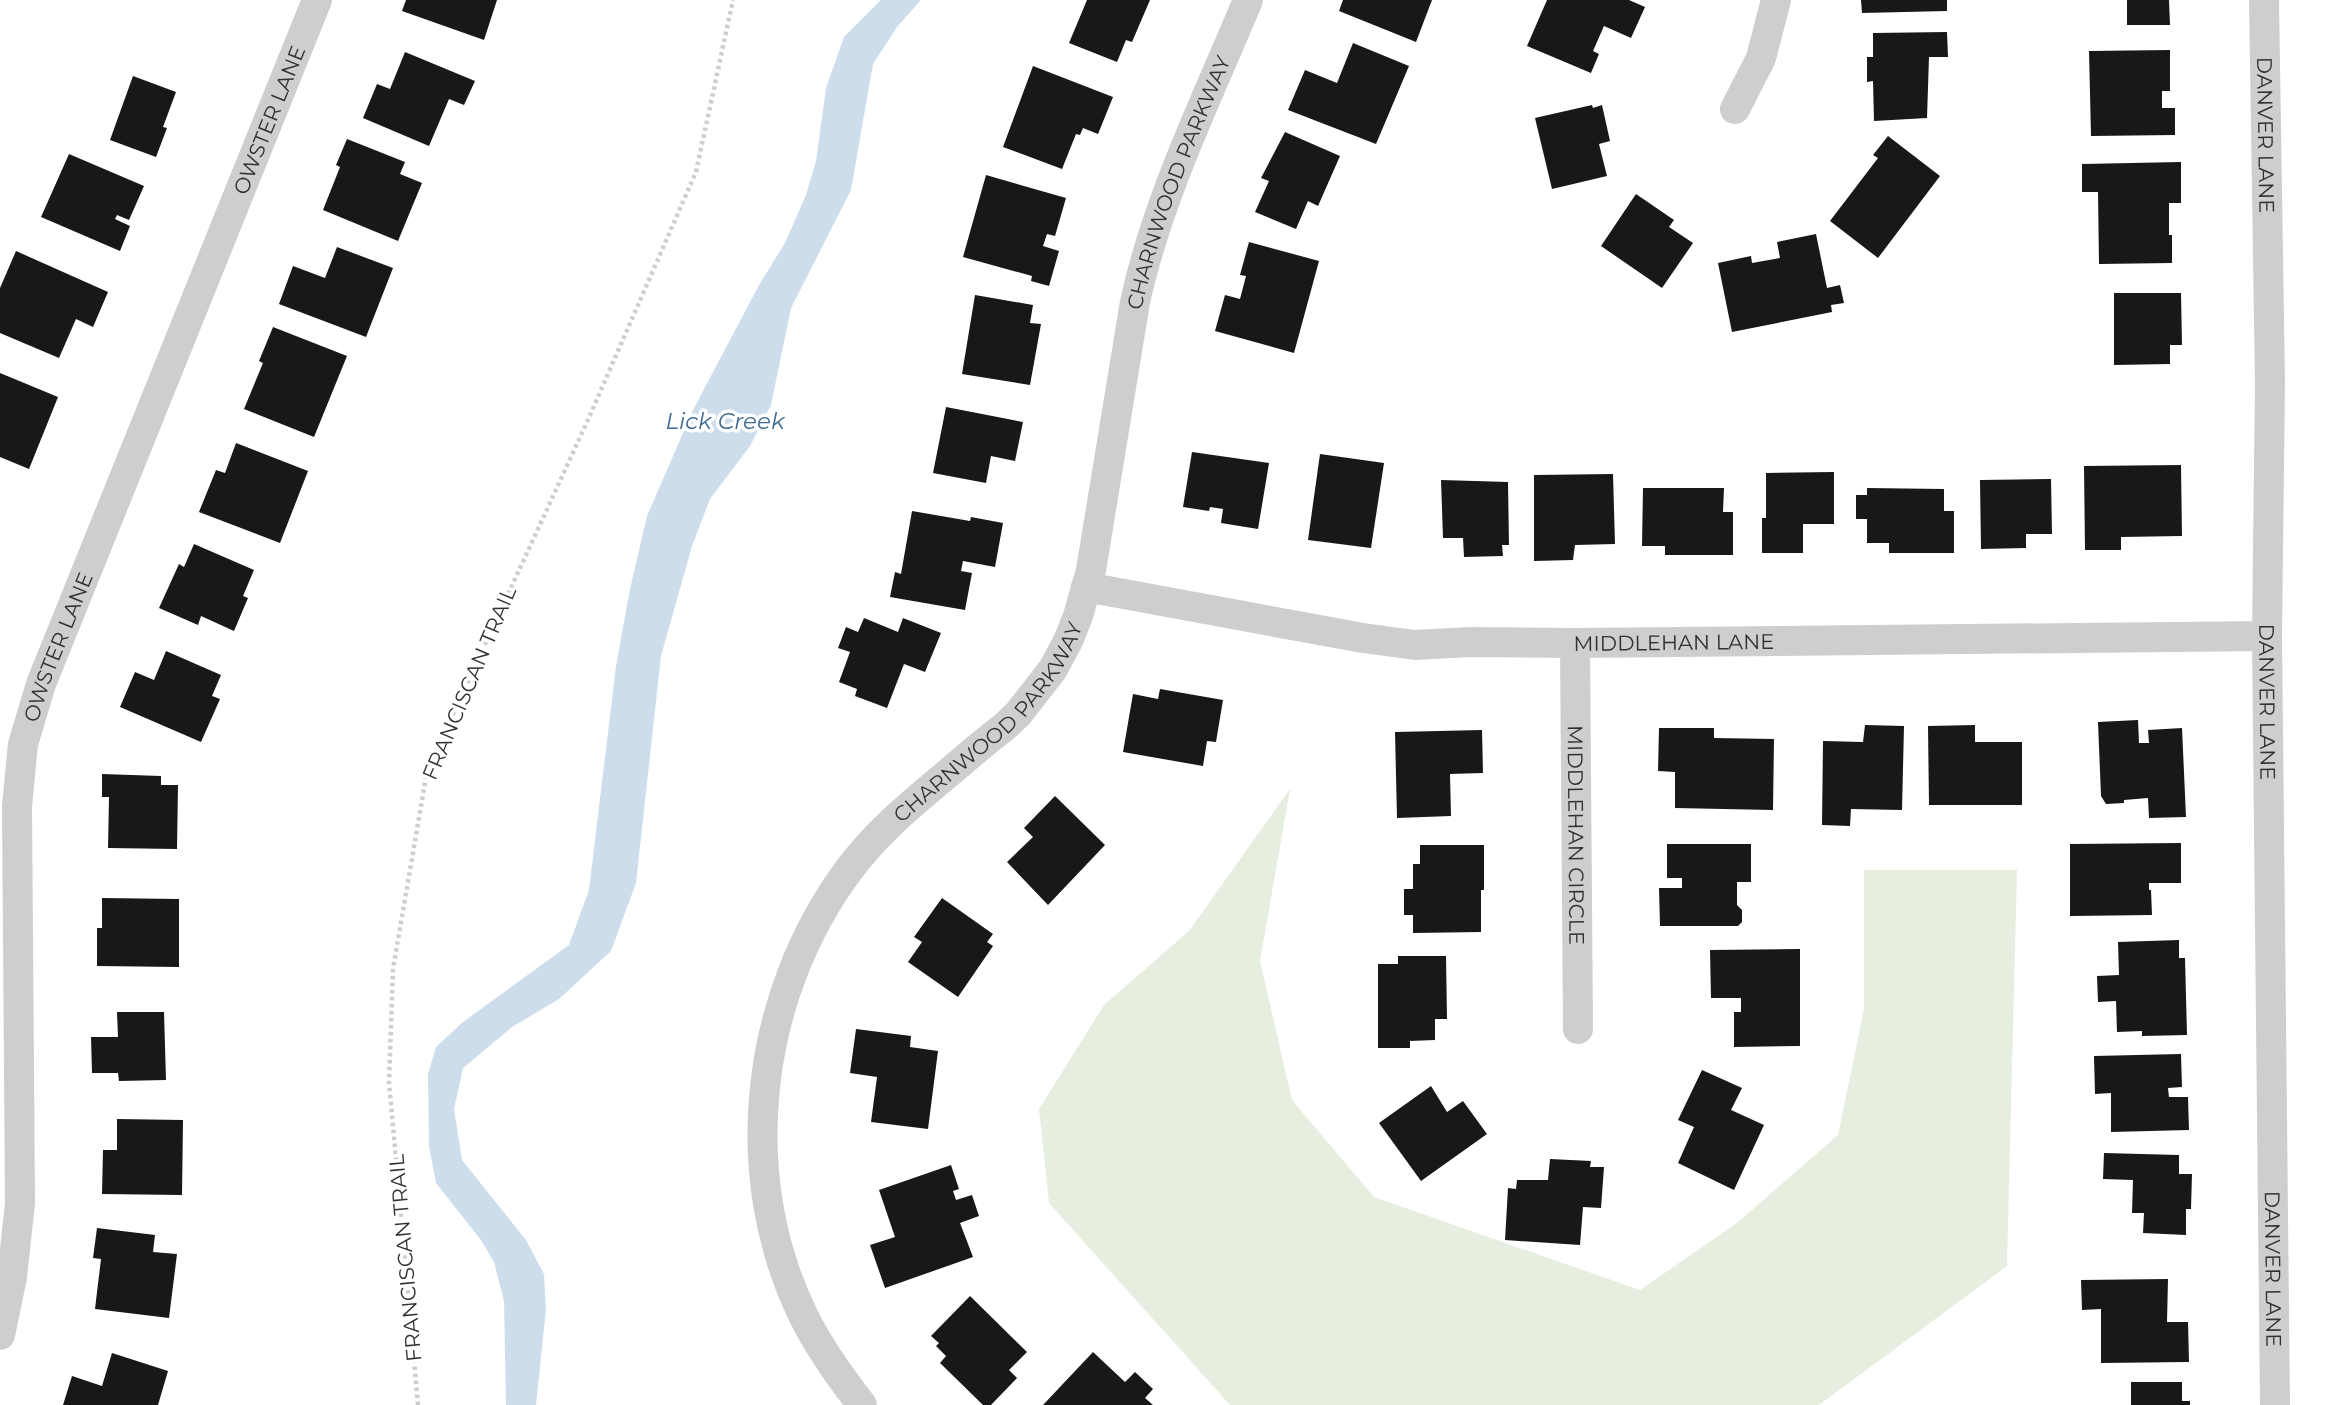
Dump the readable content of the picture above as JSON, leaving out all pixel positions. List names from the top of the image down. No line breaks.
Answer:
{"streets":{"street":["OWSTER LANE","DANVER LANE","CHARNWOOD PARKWAY","MIDDLEHAN LANE","MIDDLEHAN CIRCLE"],"path":["FRANCISCAN TRAIL"]},"crossings":[["DANVER LANE","MIDDLEHAN LANE"],["CHARNWOOD PARKWAY","MIDDLEHAN LANE"],["MIDDLEHAN LANE","MIDDLEHAN CIRCLE"]],"water":["Lick Creek"]}
